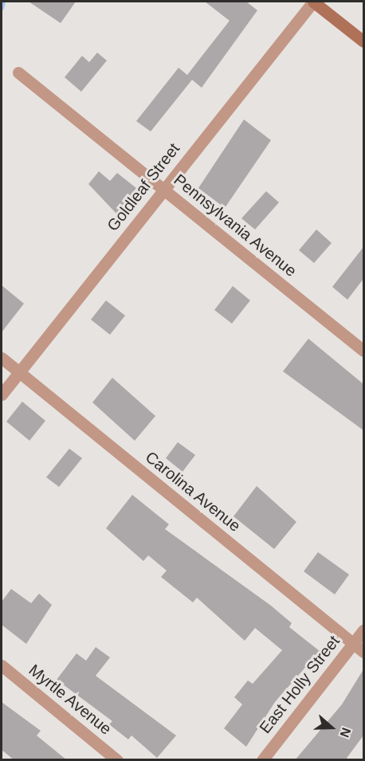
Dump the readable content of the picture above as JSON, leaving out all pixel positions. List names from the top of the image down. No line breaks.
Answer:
{"streets":{"street":["Goldleaf Street","Pennsylvania Avenue","Carolina Avenue","East Holly Street","Myrtle Avenue"]},"crossings":[["Goldleaf Street","Pennsylvania Avenue"],["Goldleaf Street","Carolina Avenue"],["Carolina Avenue","East Holly Street"]],"north":"right"}
